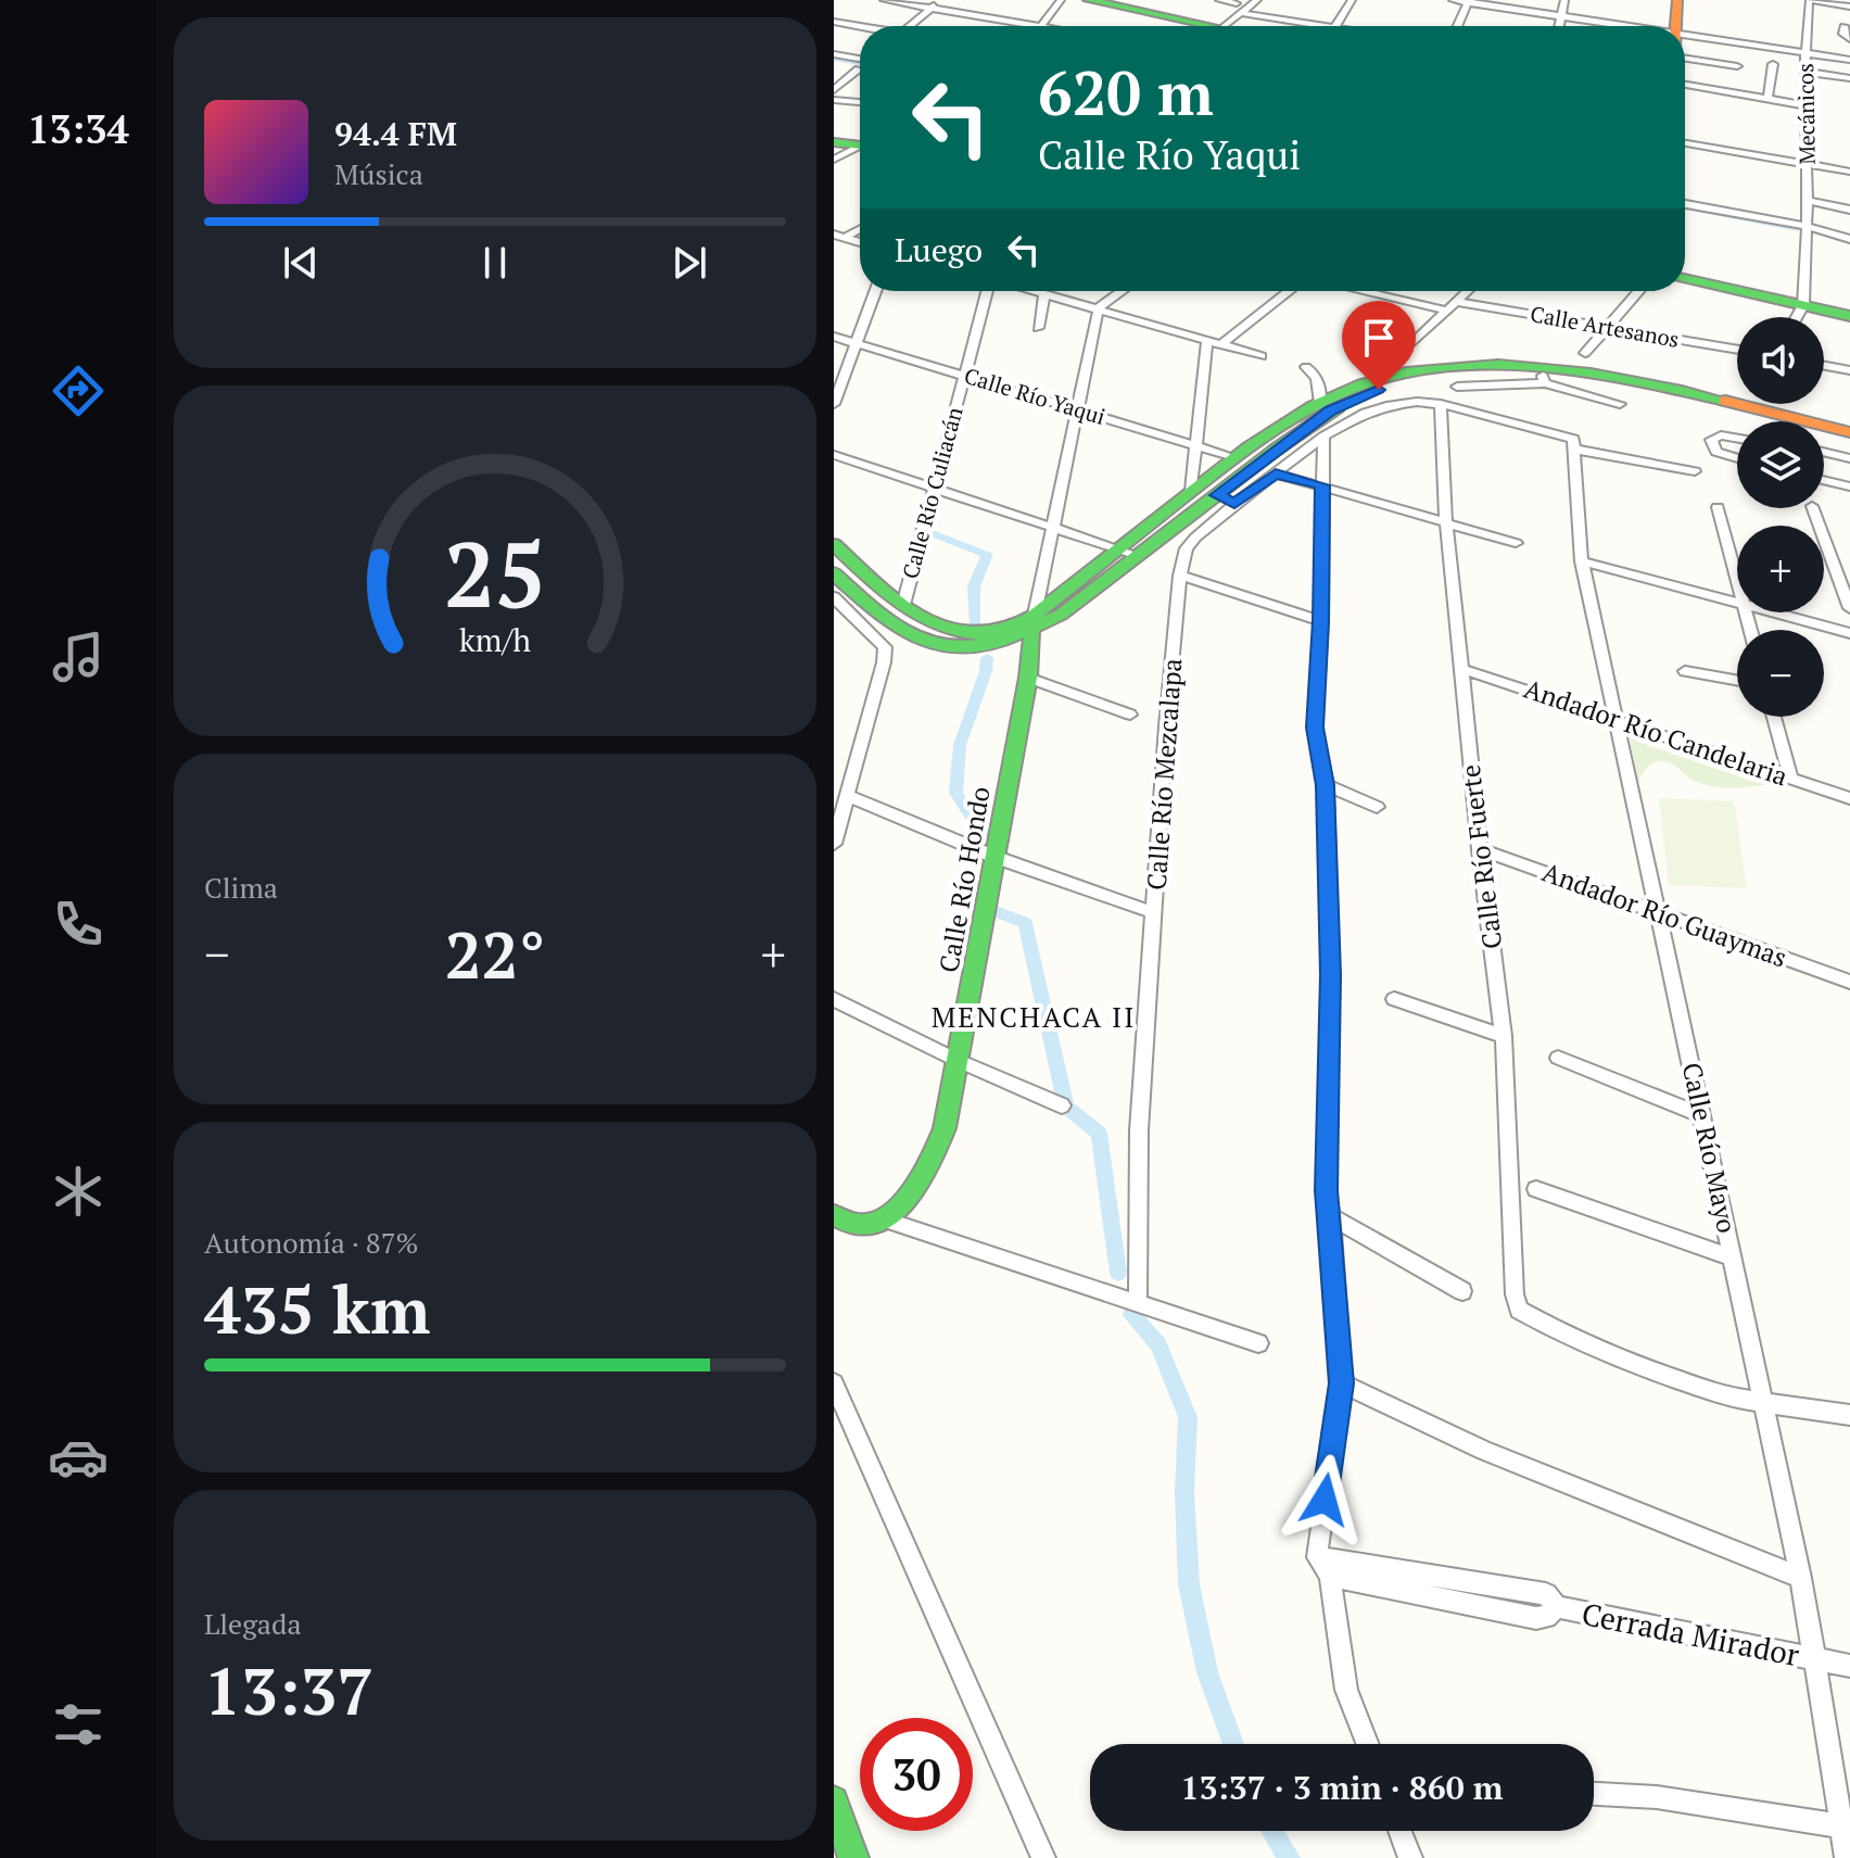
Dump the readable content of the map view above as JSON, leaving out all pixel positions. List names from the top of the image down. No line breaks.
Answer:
{"streets":{"main road":["Calle Río Hondo"],"street":["Mecánicos","Calle Artesanos","Calle Río Yaqui","Calle Río Culiacán","Andador Río Candelaria","Calle Río Mezcalapa","Calle Río Fuerte","Andador Río Guaymas","Calle Río Mayo","Cerrada Mirador"]},"crossings":[["Calle Río Yaqui","Calle Río Culiacán"],["Calle Río Yaqui","Calle Río Hondo"],["Andador Río Candelaria","Calle Río Fuerte"],["Andador Río Candelaria","Calle Río Mayo"],["Calle Río Mezcalapa","Calle Río Fuerte"],["Calle Río Mezcalapa","Calle Río Mayo"],["Calle Río Fuerte","Andador Río Guaymas"],["Calle Río Fuerte","Calle Río Mayo"],["Andador Río Guaymas","Calle Río Mayo"],["Calle Río Mayo","Cerrada Mirador"]],"districts":["MENCHACA II"],"page":{"tabs":"13:34","turn":["620 m","Calle Río Yaqui"],"song":["94.4 FM","Música"],"then":"Luego","map_buttons":["+","−"],"tile":["Clima",["Autonomía · 87%","435 km"],["Llegada","13:37"]],"heat":["−","22°","+"],"limit":"30","trip":"13:37 · 3 min · 860 m","gauge":["25","km/h"]}}
